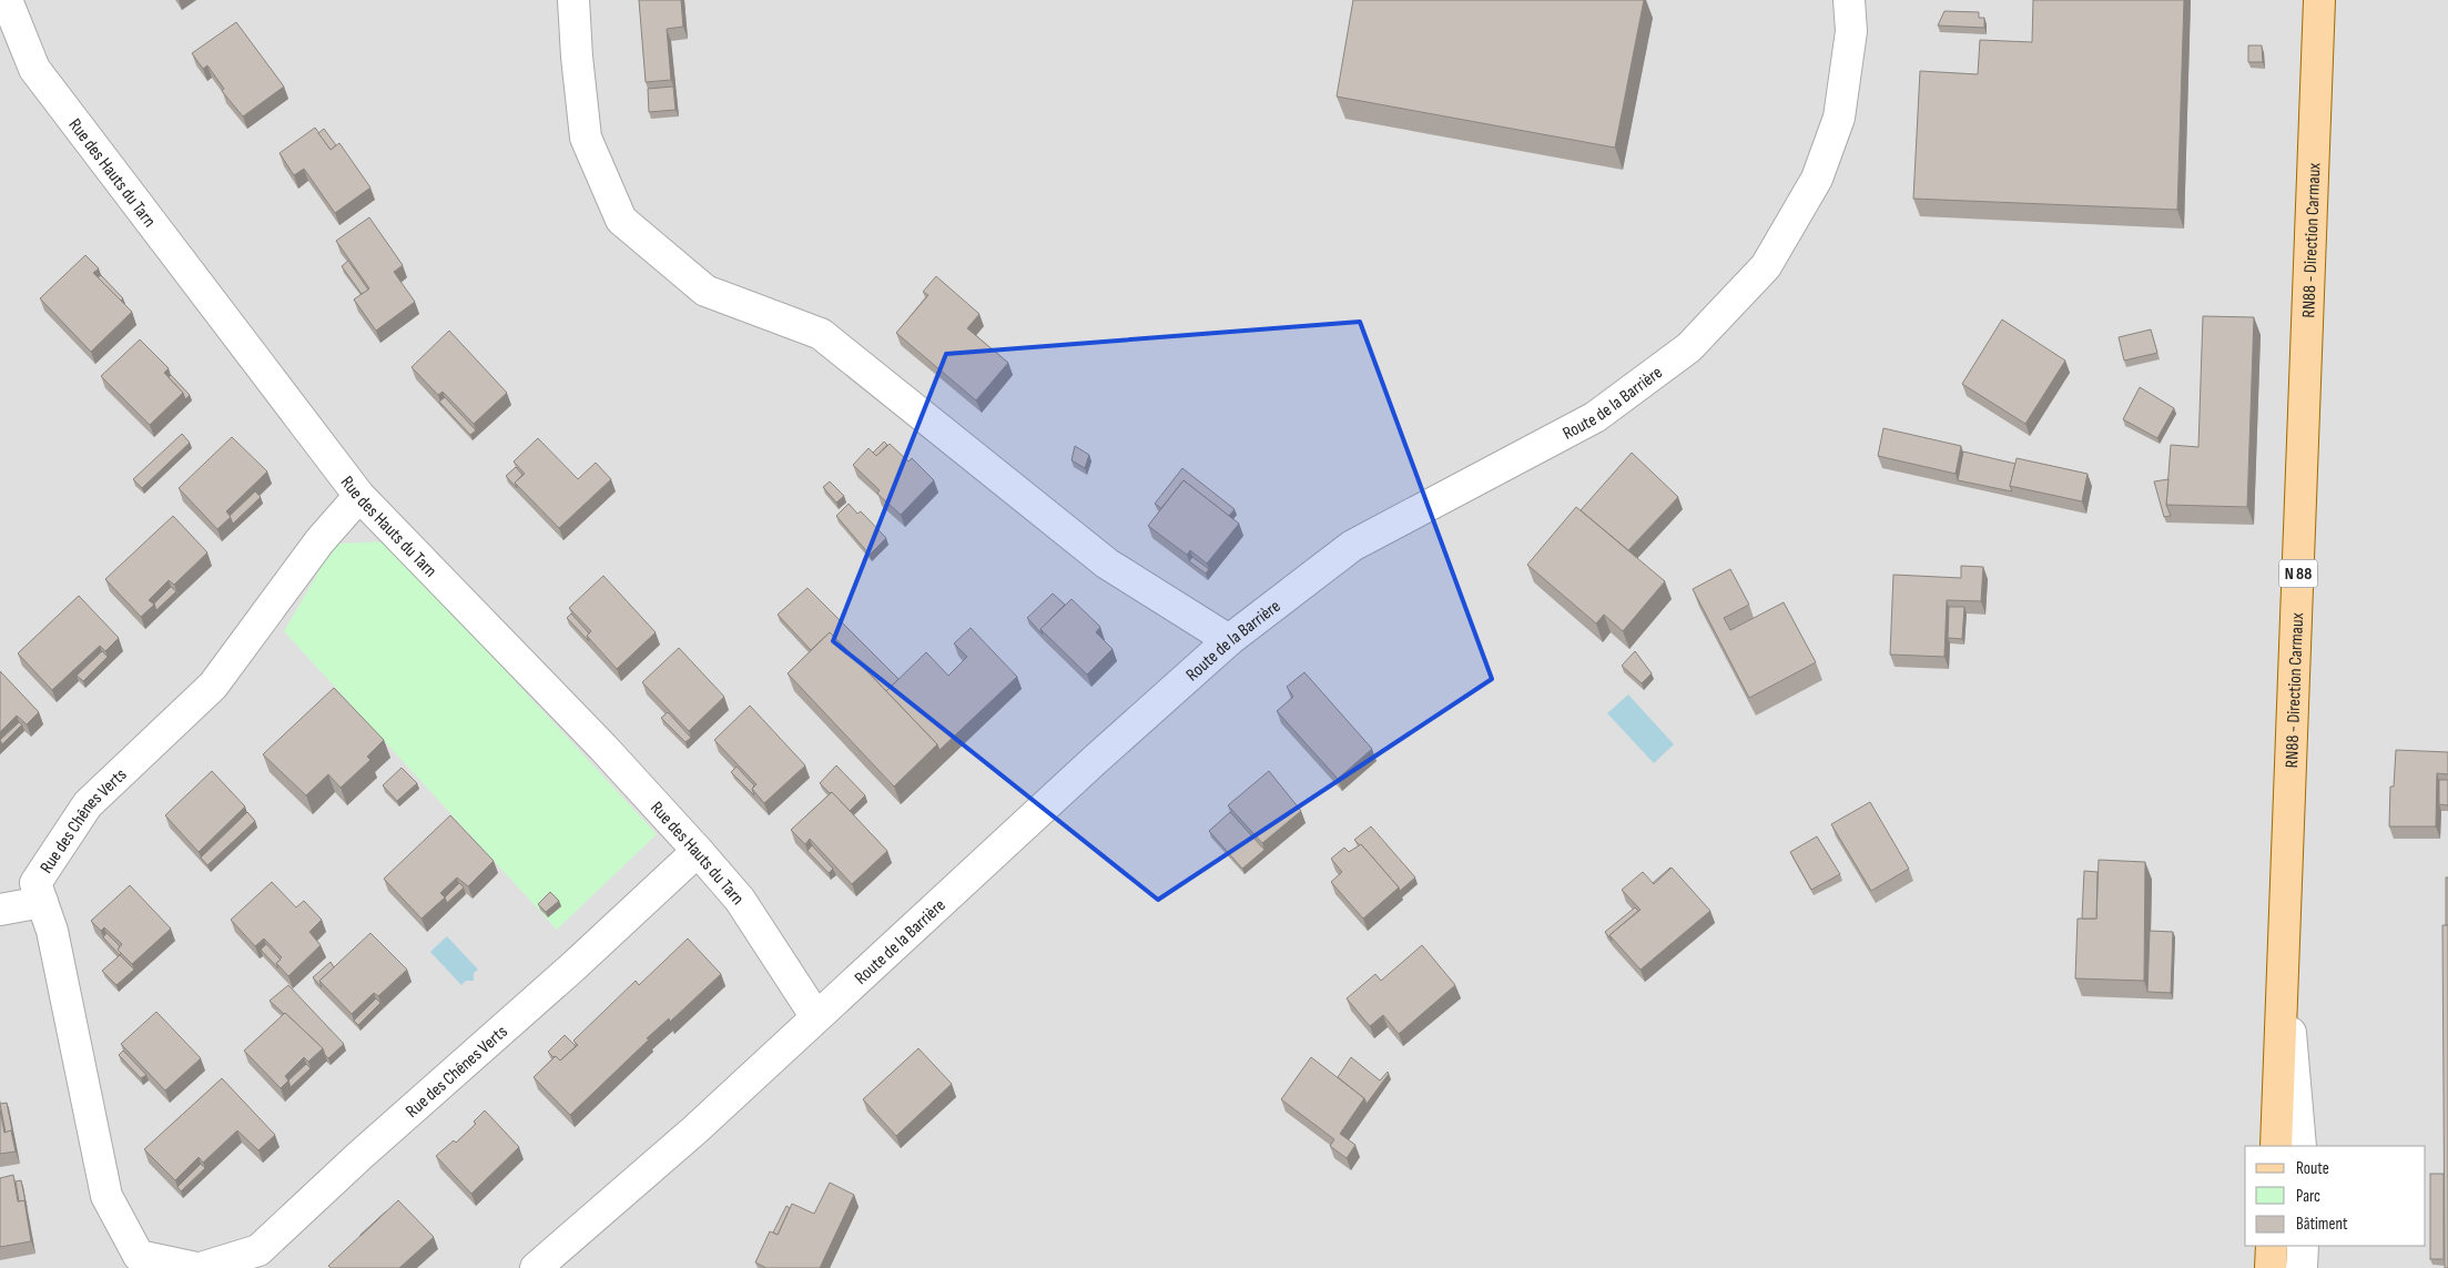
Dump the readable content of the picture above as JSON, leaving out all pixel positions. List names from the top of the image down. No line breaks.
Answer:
{"streets":{"main road":["RN88 - Direction Carmaux","N 88"],"street":["Rue des Hauts du Tarn","Route de la Barrière","Rue des Chênes Verts"]},"crossings":[["Rue des Hauts du Tarn","Route de la Barrière"],["Rue des Hauts du Tarn","Rue des Chênes Verts"]],"legend":["Route","Parc","Bâtiment"]}
